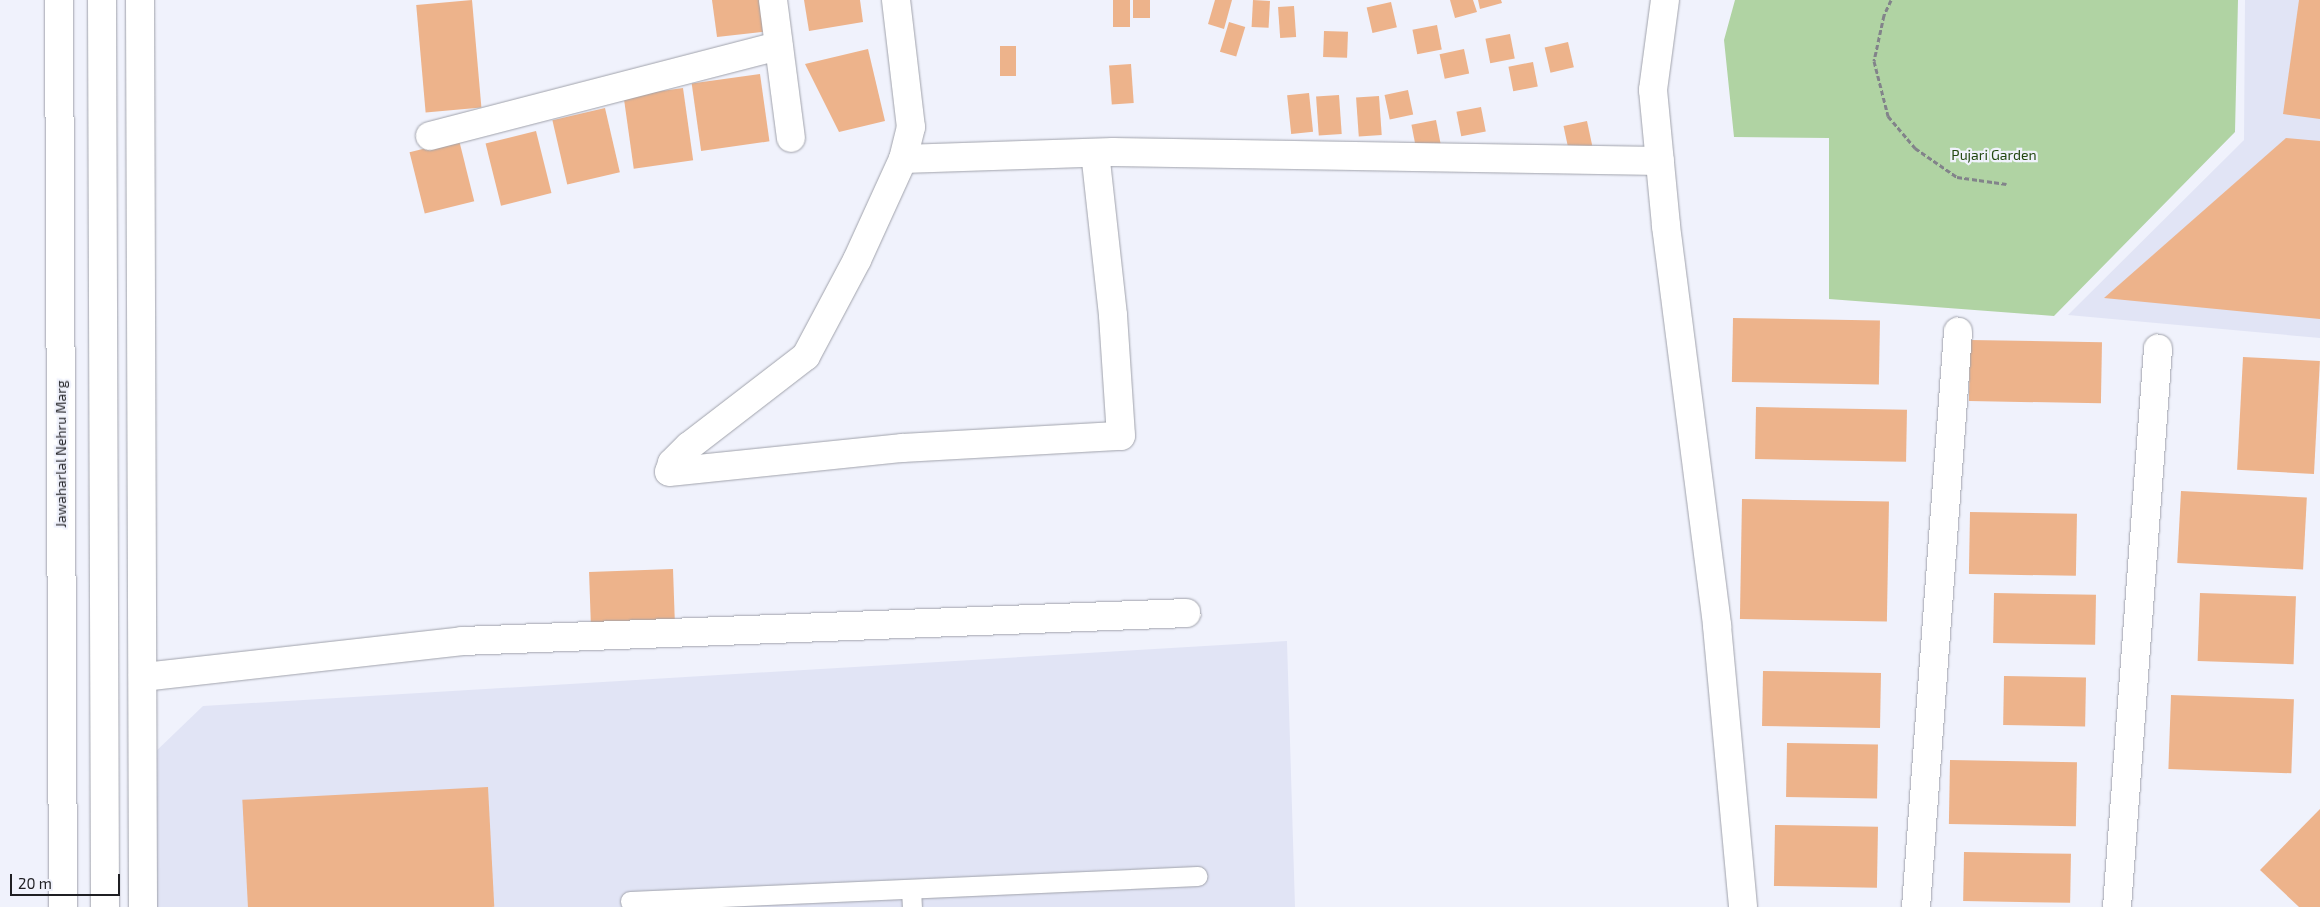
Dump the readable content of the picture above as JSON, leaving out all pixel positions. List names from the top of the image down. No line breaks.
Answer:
{"streets":{"street":["Jawaharlal Nehru Marg"]},"parks":["Pujari Garden"],"scale_bar":"20 m"}
